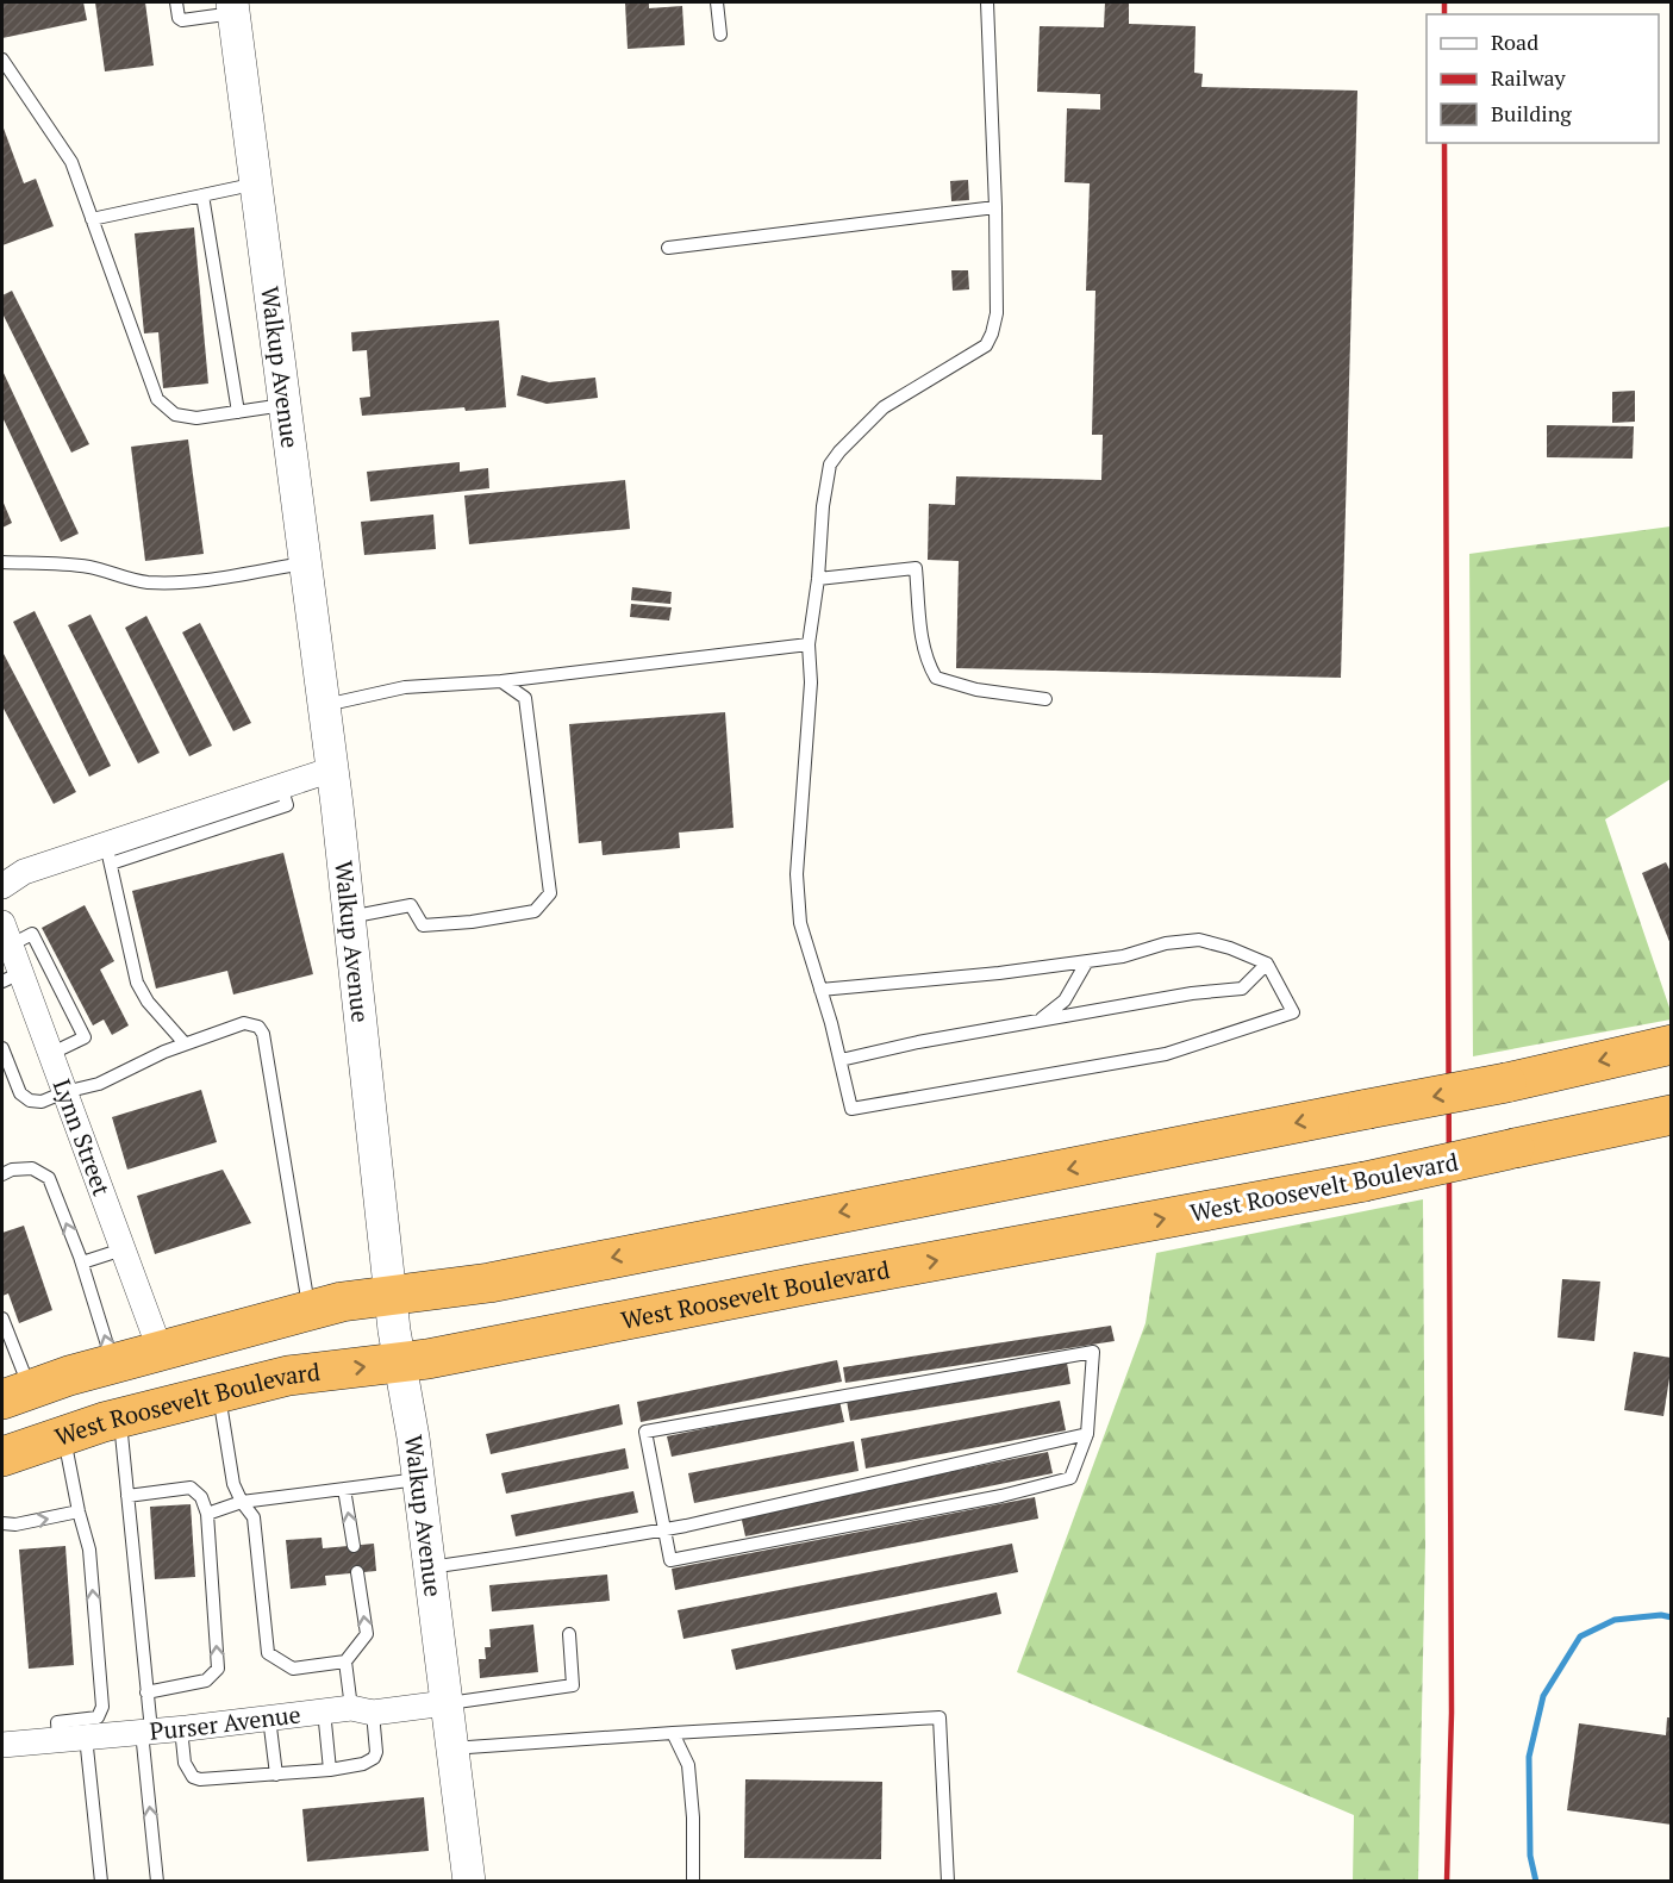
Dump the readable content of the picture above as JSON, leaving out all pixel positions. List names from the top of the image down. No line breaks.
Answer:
{"streets":{"highway":["West Roosevelt Boulevard"],"street":["Walkup Avenue","Lynn Street","Purser Avenue"]},"crossings":[["Walkup Avenue","West Roosevelt Boulevard"],["Walkup Avenue","Purser Avenue"]],"legend":["Road","Railway","Building"]}
